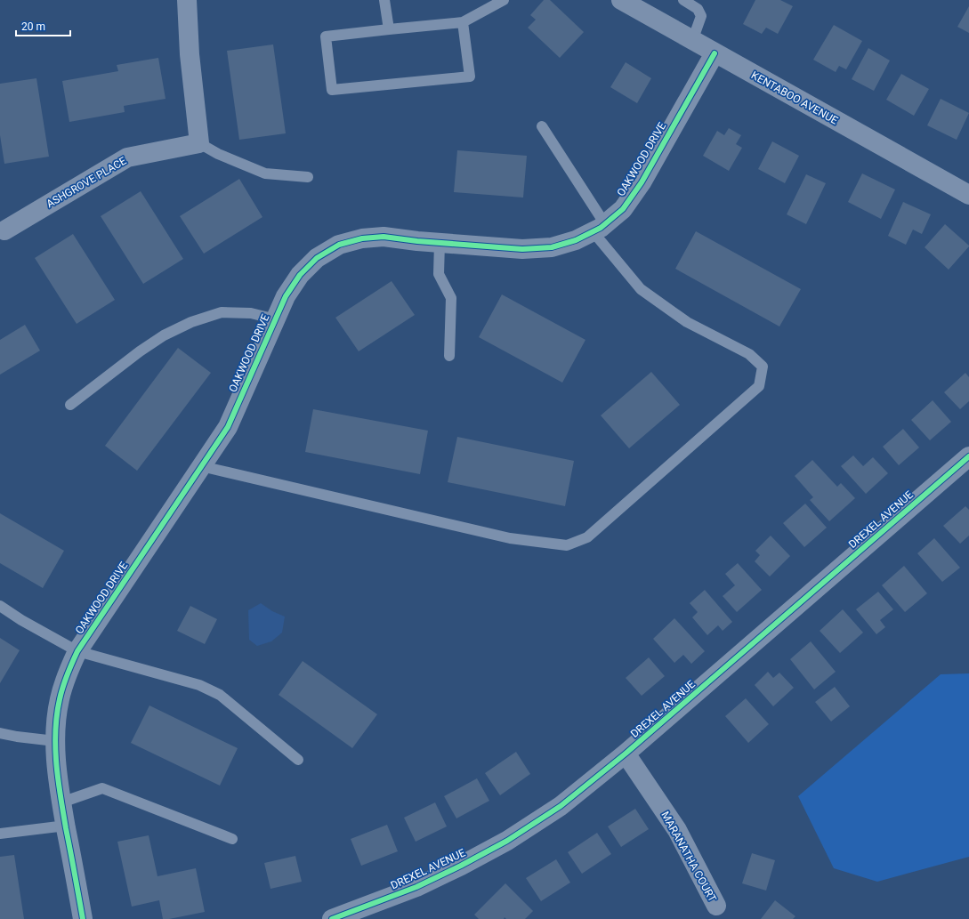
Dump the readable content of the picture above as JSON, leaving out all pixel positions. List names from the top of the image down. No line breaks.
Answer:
{"streets":{"street":["KENTABOO AVENUE","OAKWOOD DRIVE","ASHGROVE PLACE","DREXEL AVENUE","MARANATHA COURT"]},"crossings":[["KENTABOO AVENUE","OAKWOOD DRIVE"],["DREXEL AVENUE","MARANATHA COURT"]],"scale_bar":"20 m"}
